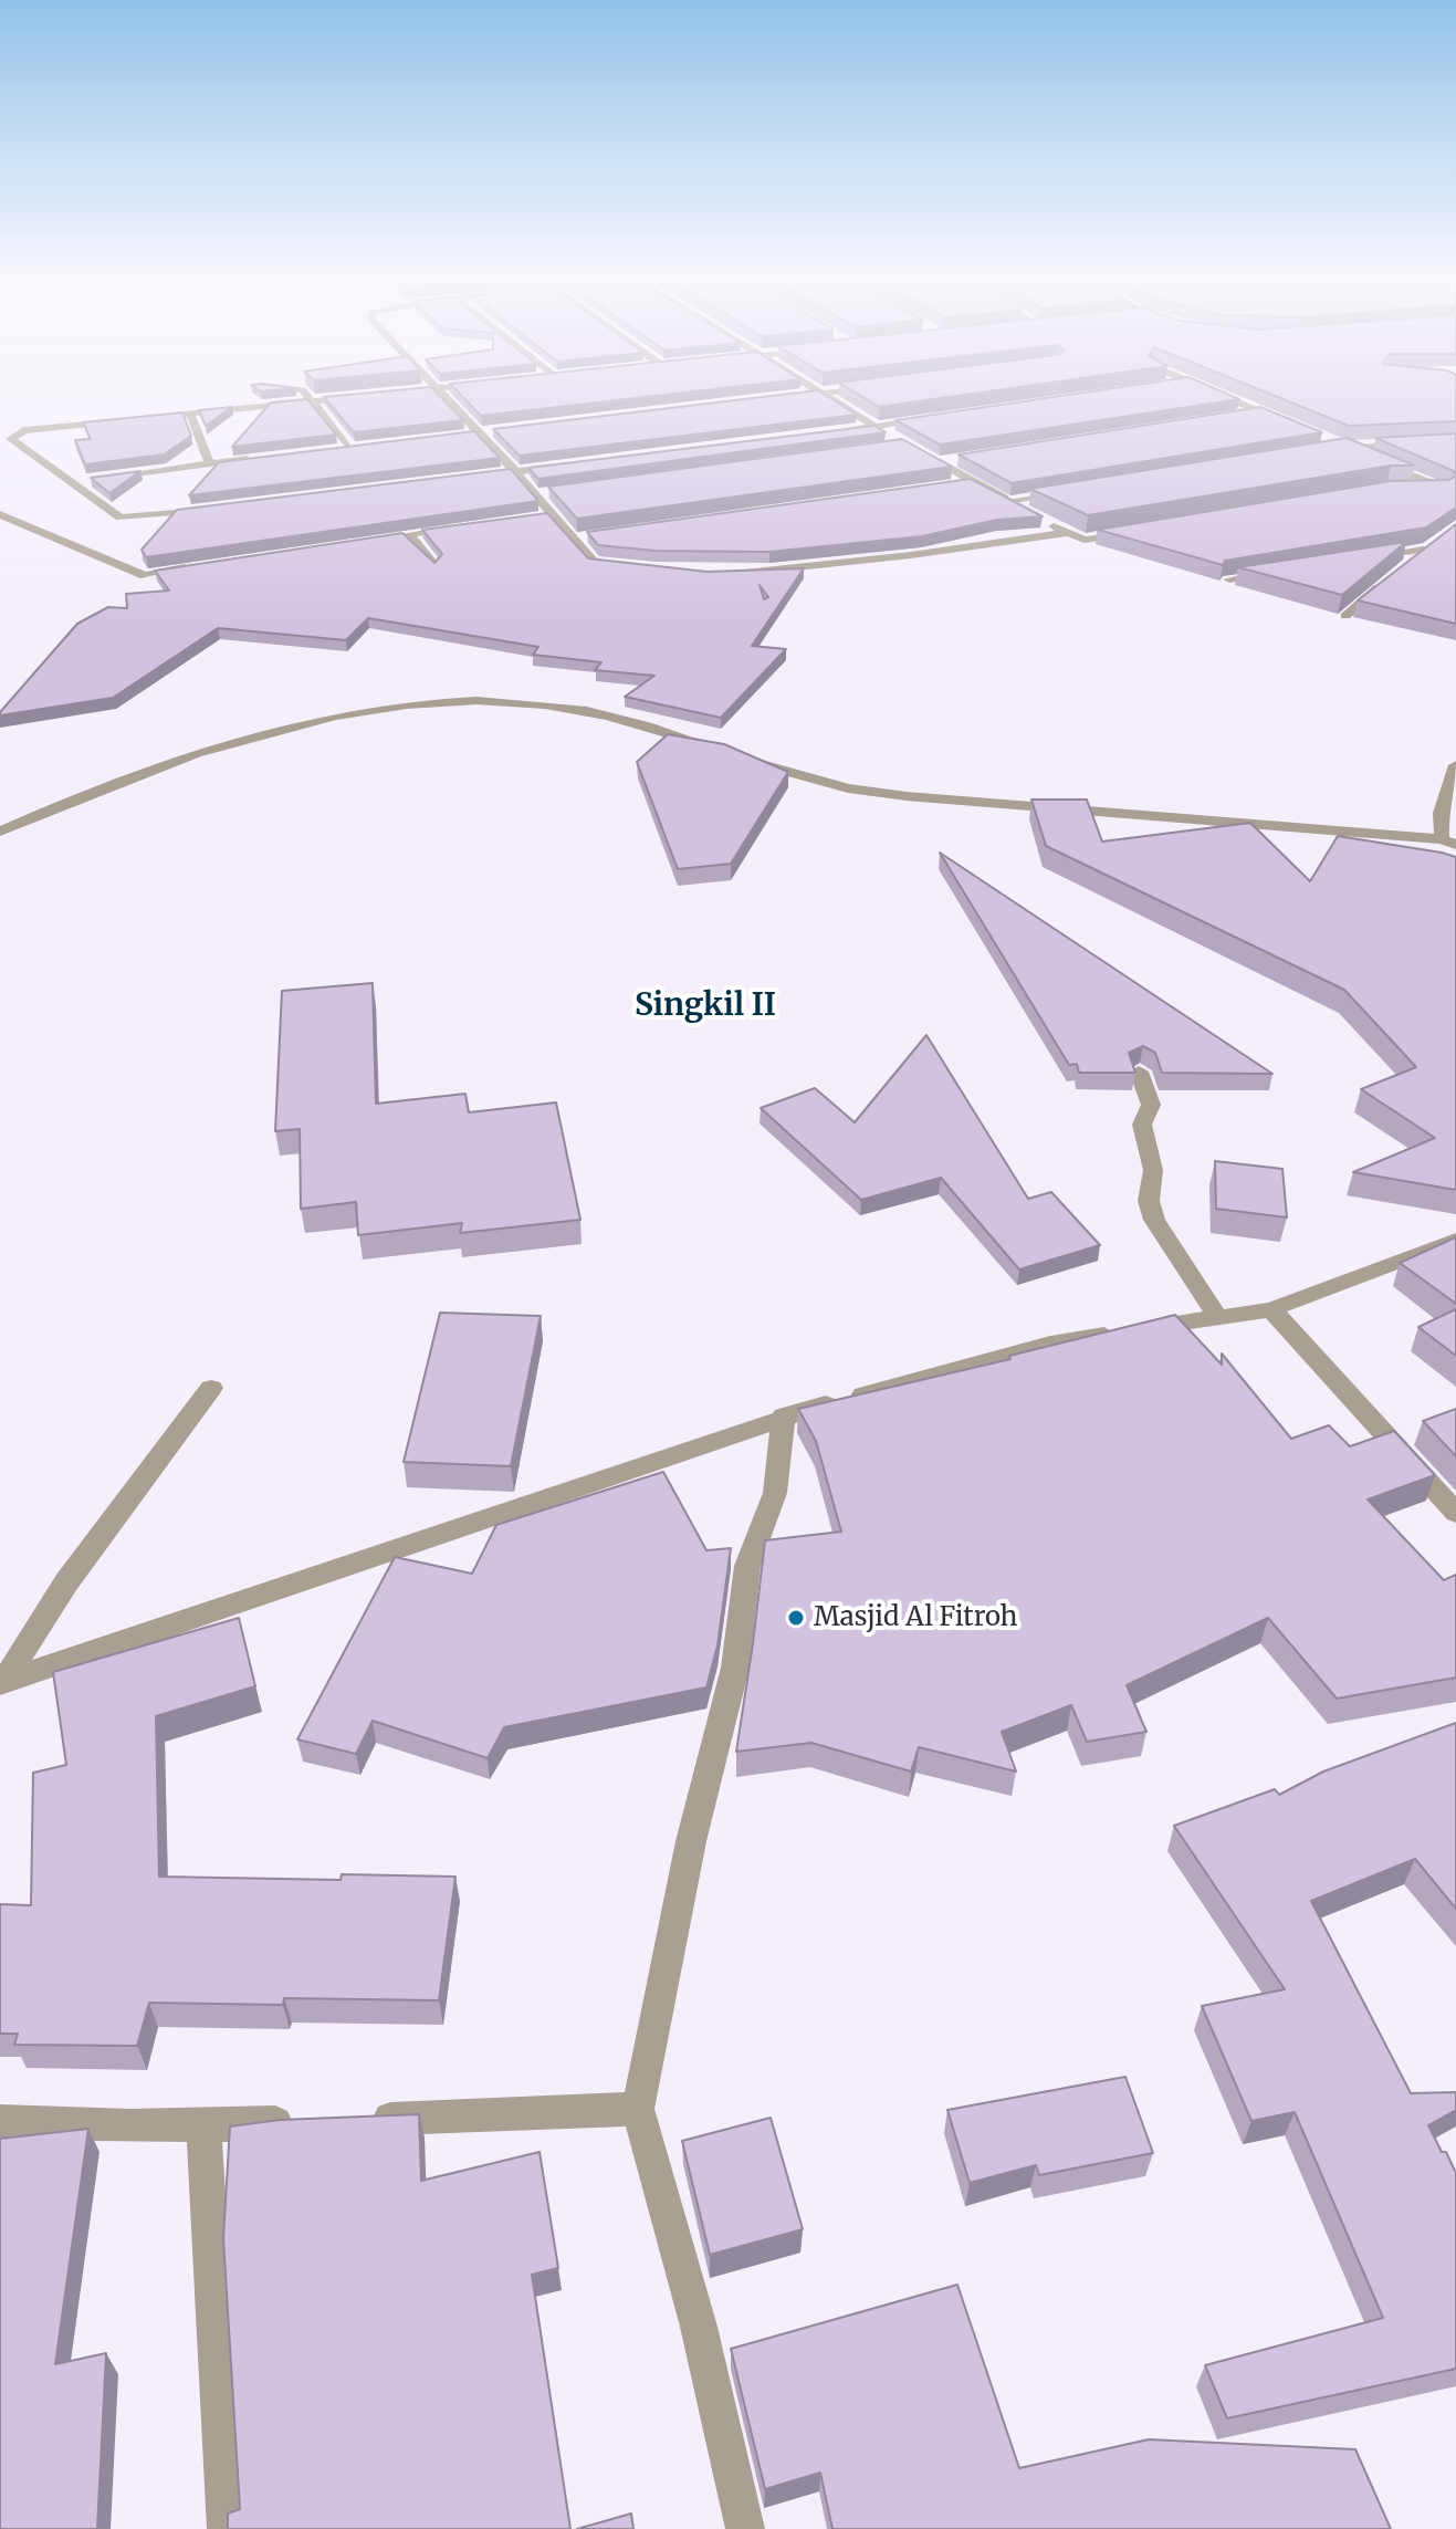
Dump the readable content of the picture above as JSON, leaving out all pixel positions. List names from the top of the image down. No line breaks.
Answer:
{"districts":["Singkil II"],"places":["Masjid Al Fitroh"]}
